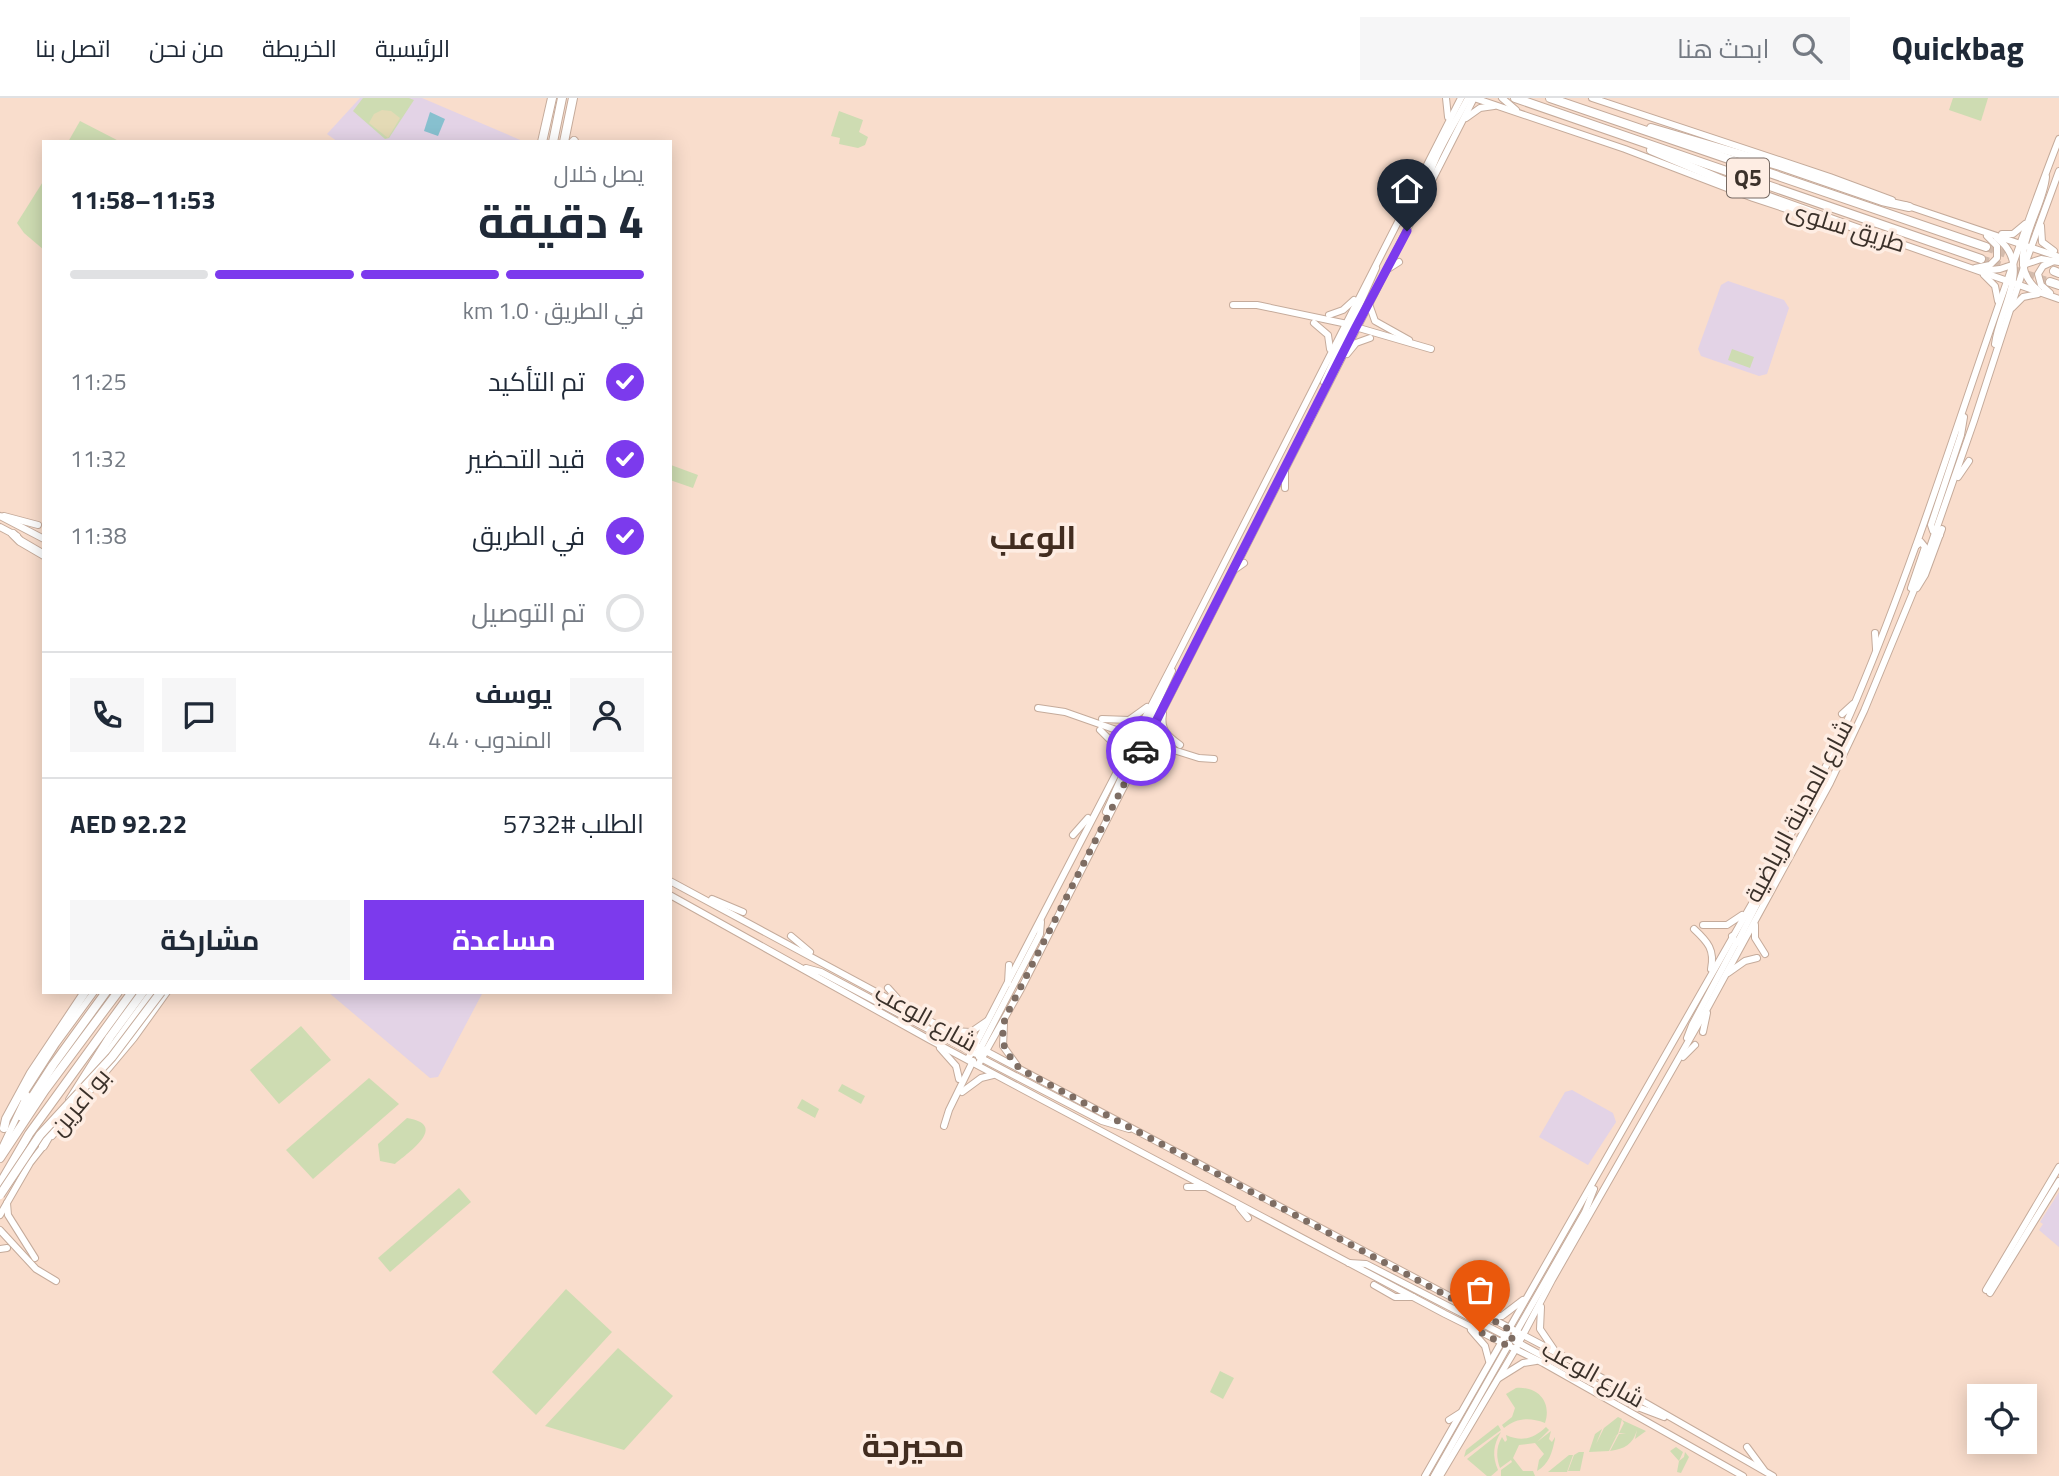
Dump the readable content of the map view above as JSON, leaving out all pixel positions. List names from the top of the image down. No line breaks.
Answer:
{"streets":{"highway":["Q5","طريق سلوى","بو اعرين"],"main road":["شارع المدينة الرياضية","شارع الوعب"]},"crossings":[["طريق سلوى","شارع المدينة الرياضية"],["شارع المدينة الرياضية","شارع الوعب"]],"districts":["الوعب","محيرجة"],"page":{"header":"Quickbag","search":"ابحث هنا","nav":["الرئيسية","الخريطة","من نحن","اتصل بنا"],"heading":["4 دقيقة","يصل خلال","11:53–11:58"],"panel":["يوسف","المندوب · 4.4","الطلب #5732","AED 92.22"],"bar":"في الطريق · 1.0 km","list":[["تم التأكيد","11:25"],["قيد التحضير","11:32"],["في الطريق","11:38"],"تم التوصيل"],"buttons":["مساعدة","مشاركة"]}}
